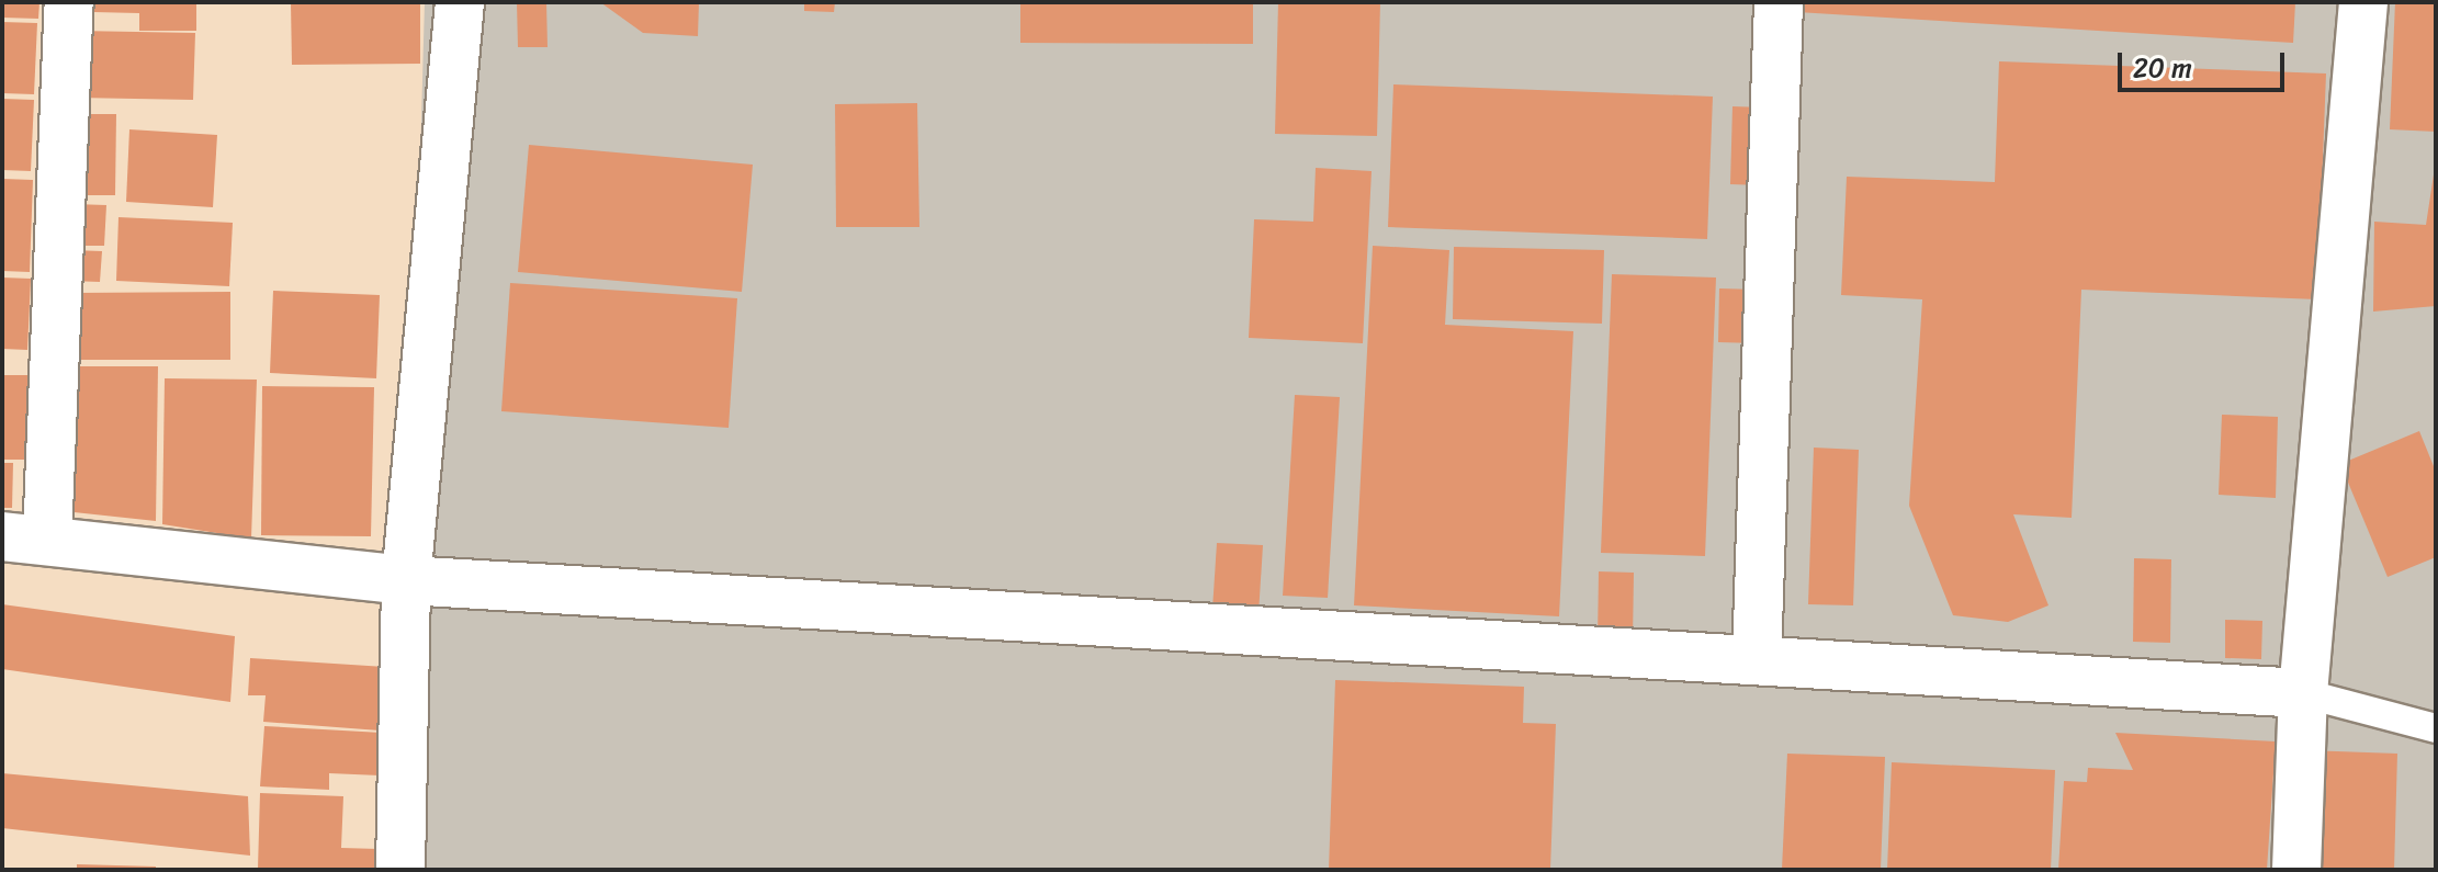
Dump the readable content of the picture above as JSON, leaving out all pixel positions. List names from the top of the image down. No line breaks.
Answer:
{"scale_bar":"20 m"}
